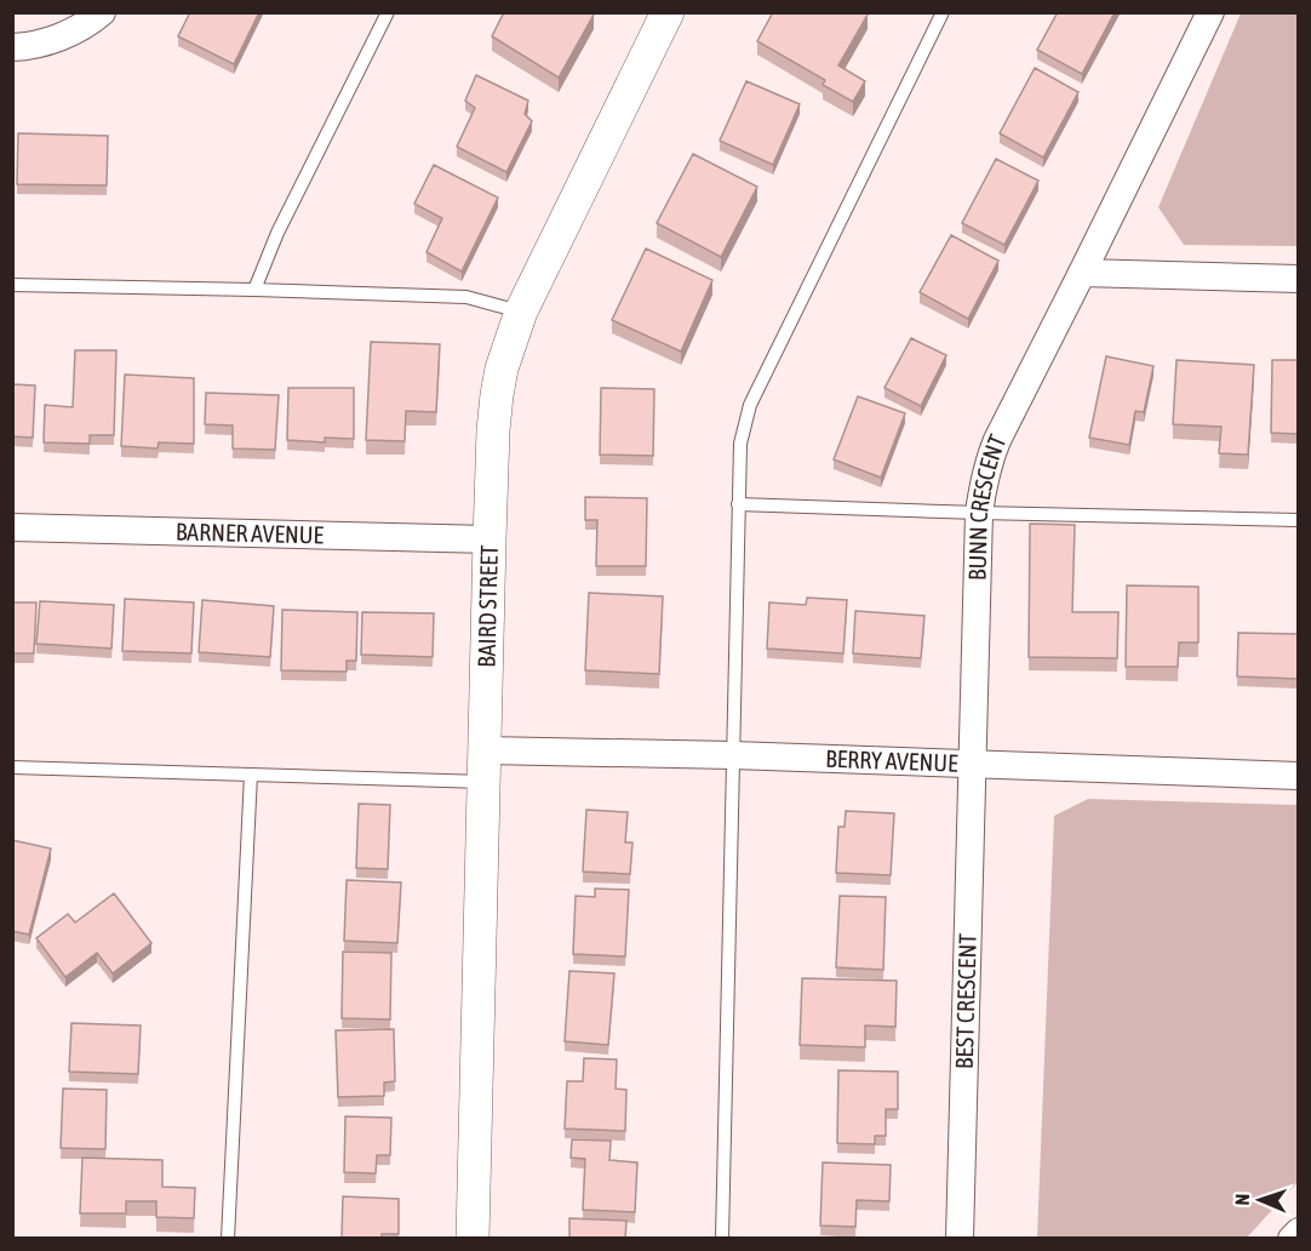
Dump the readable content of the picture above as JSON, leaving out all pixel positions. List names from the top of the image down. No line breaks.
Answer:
{"streets":{"street":["BUNN CRESCENT","BARNER AVENUE","BAIRD STREET","BERRY AVENUE","BEST CRESCENT"]},"crossings":[["BUNN CRESCENT","BERRY AVENUE"],["BUNN CRESCENT","BEST CRESCENT"],["BARNER AVENUE","BAIRD STREET"],["BAIRD STREET","BERRY AVENUE"],["BERRY AVENUE","BEST CRESCENT"]],"north":"left"}
